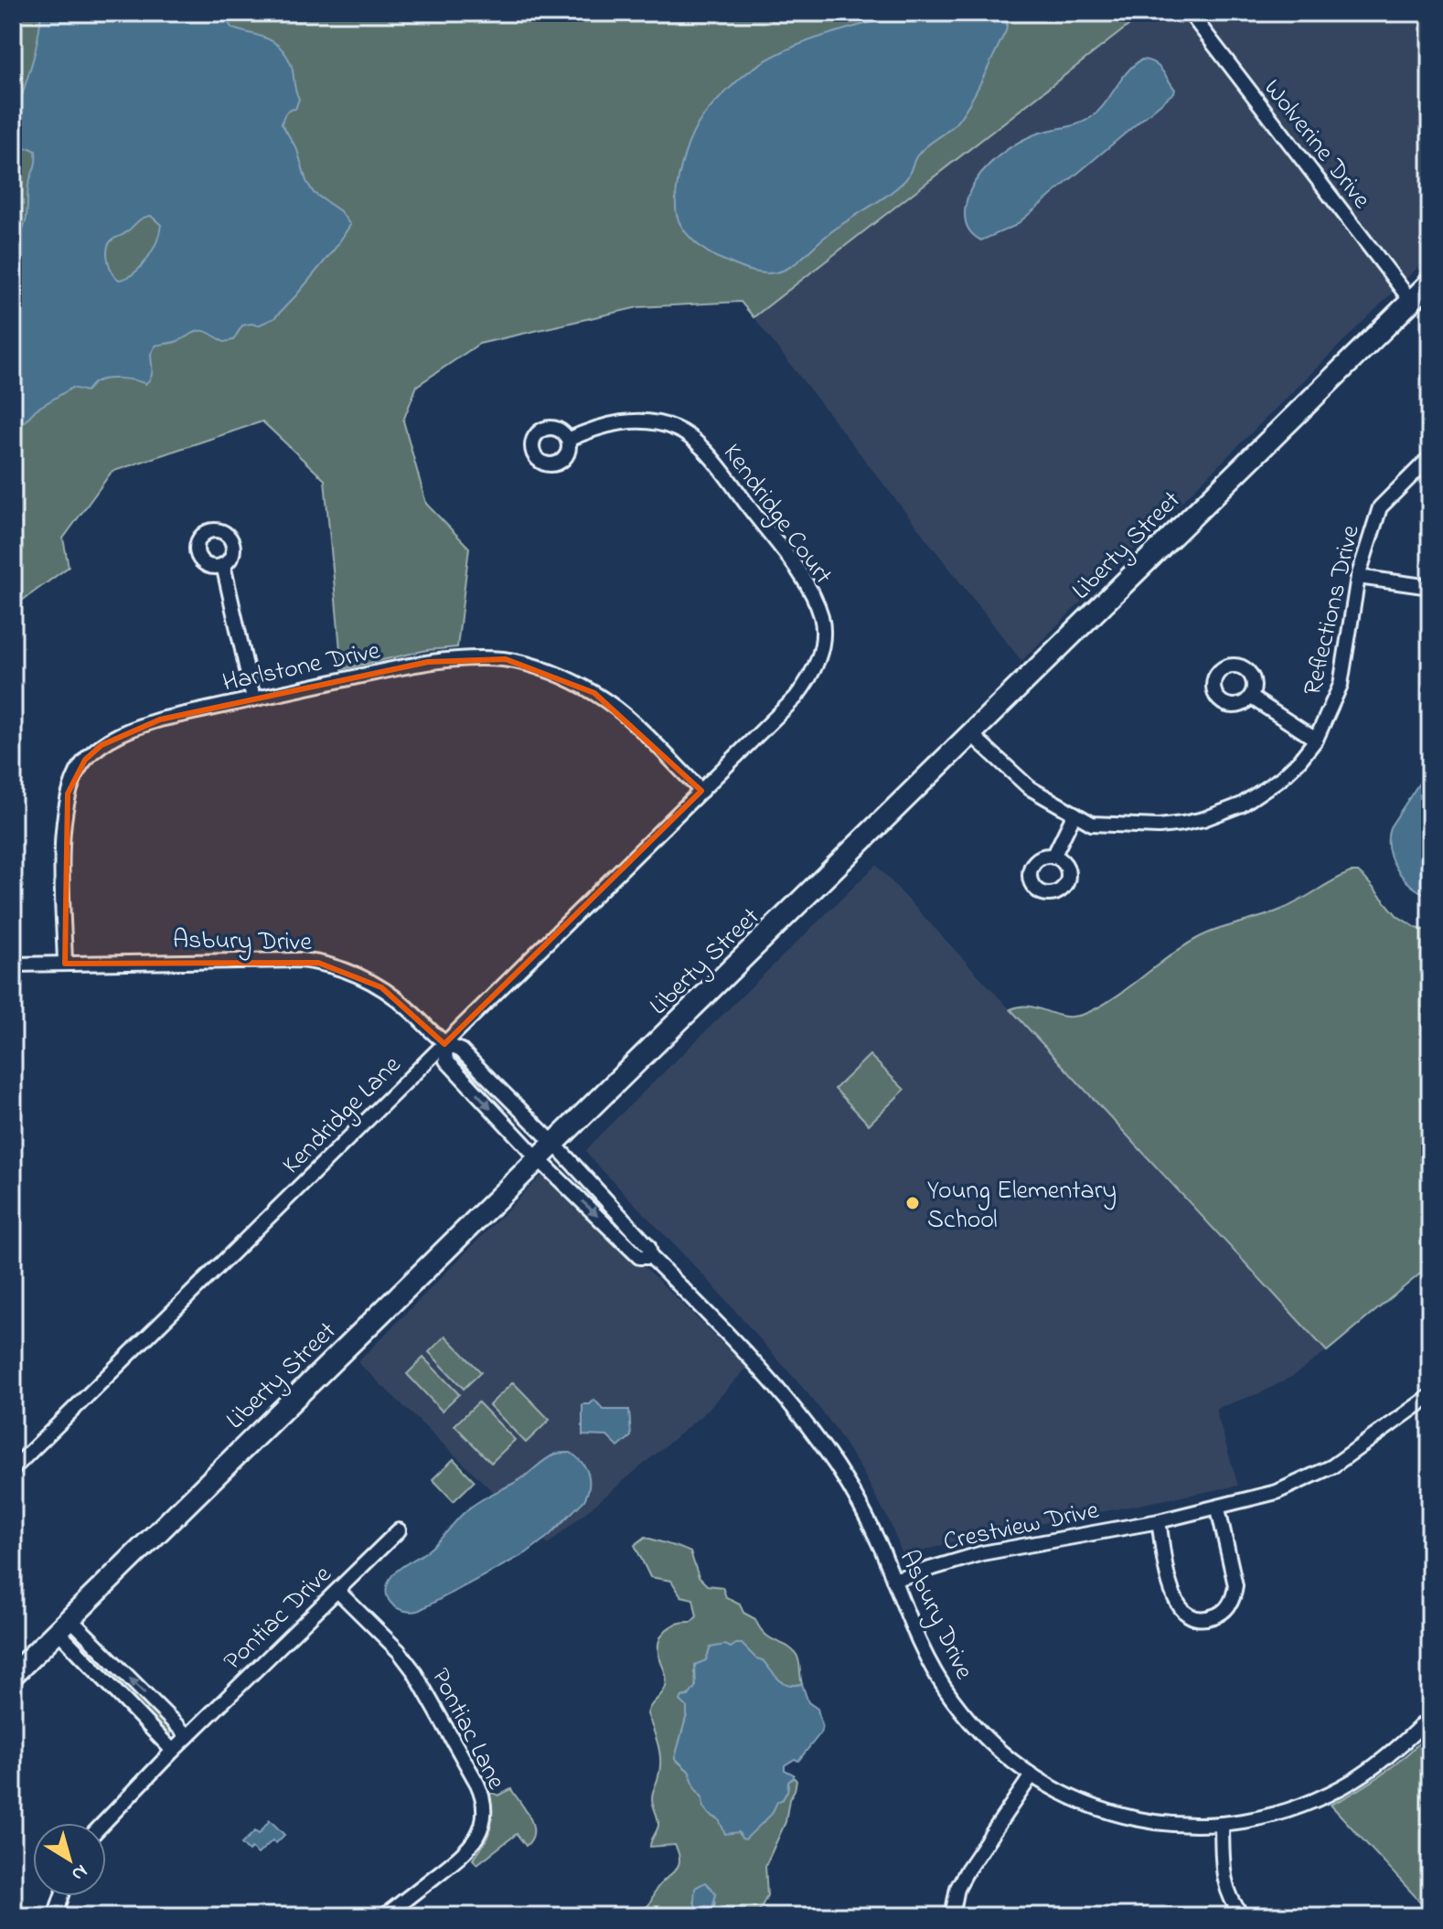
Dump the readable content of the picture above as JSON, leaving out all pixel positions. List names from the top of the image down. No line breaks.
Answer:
{"streets":{"street":["Wolverine Drive","Kendridge Court","Liberty Street","Reflections Drive","Harlstone Drive","Asbury Drive","Kendridge Lane","Crestview Drive","Pontiac Drive","Pontiac Lane"]},"crossings":[["Wolverine Drive","Liberty Street"],["Kendridge Court","Harlstone Drive"],["Kendridge Court","Kendridge Lane"],["Liberty Street","Reflections Drive"],["Liberty Street","Asbury Drive"],["Harlstone Drive","Asbury Drive"],["Harlstone Drive","Kendridge Lane"],["Asbury Drive","Kendridge Lane"],["Asbury Drive","Crestview Drive"],["Pontiac Drive","Pontiac Lane"]],"places":["Young Elementary School"],"north":"bottom right"}
